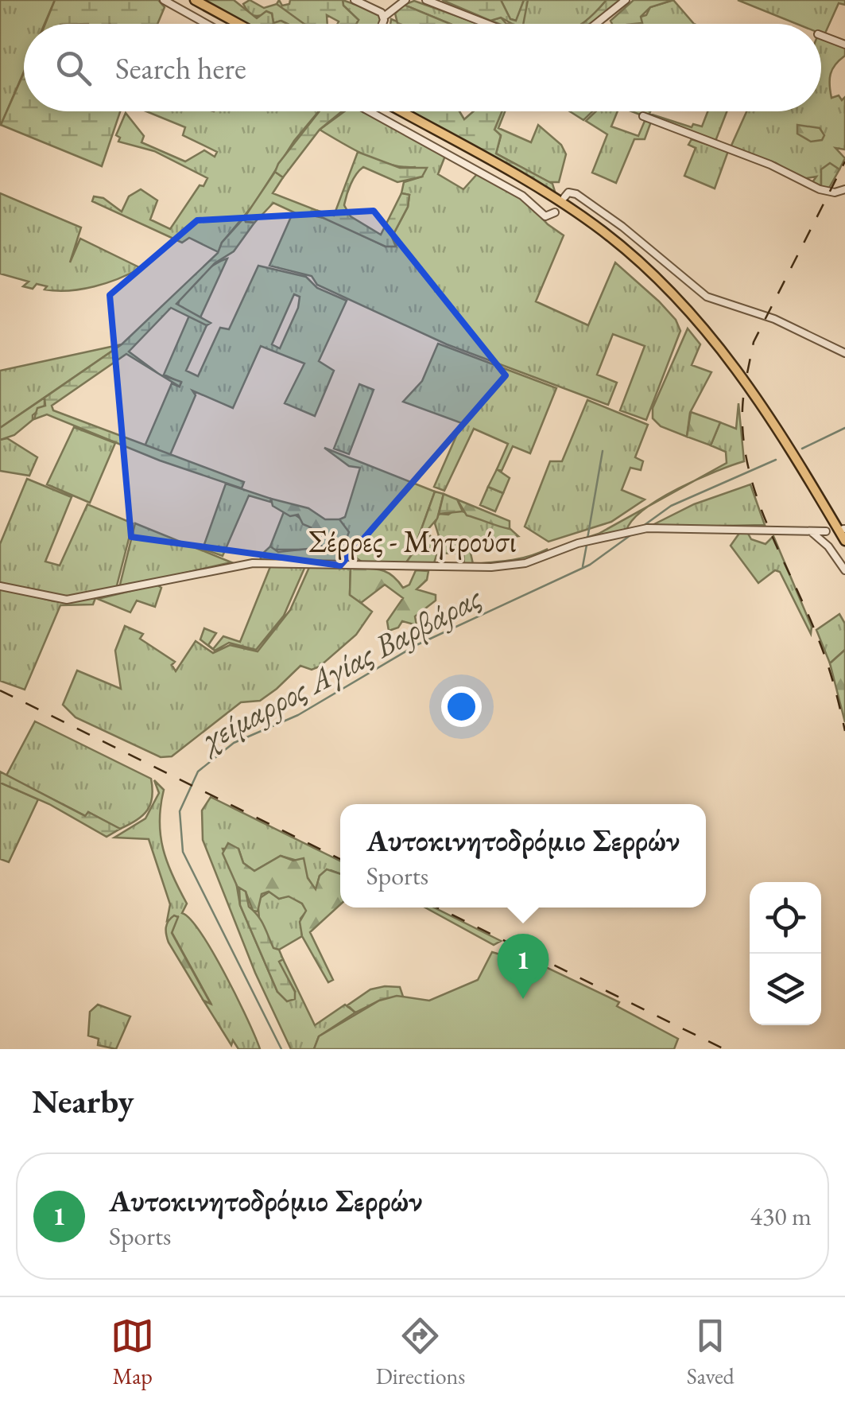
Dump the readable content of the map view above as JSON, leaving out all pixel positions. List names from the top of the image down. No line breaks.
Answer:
{"streets":{"street":["Σέρρες - Μητρούσι"]},"water":["χείμαρρος Αγίας Βαρβάρας"],"page":{"search":"Search here","popup":["Αυτοκινητοδρόμιο Σερρών","Sports"],"pins":"1","heading":"Nearby","list":[{"mark":"1","name":"Αυτοκινητοδρόμιο Σερρών","note":"Sports","value":"430 m"}],"nav":["Map","Directions","Saved"]}}
